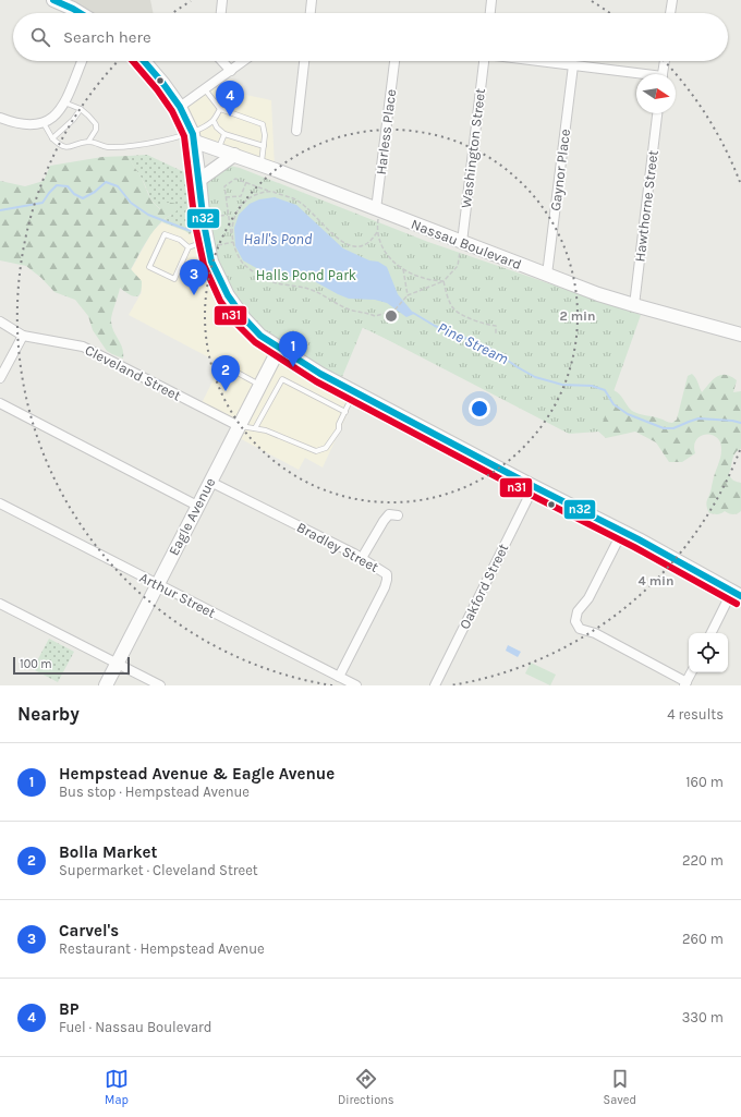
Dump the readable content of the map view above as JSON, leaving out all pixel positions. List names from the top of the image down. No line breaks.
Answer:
{"streets":{"main road":["Nassau Boulevard","Eagle Avenue"],"street":["Harless Place","Washington Street","Gaynor Place","Hawthorne Street","Cleveland Street","Bradley Street","Oakford Street","Arthur Street"]},"crossings":[["Harless Place","Nassau Boulevard"],["Washington Street","Nassau Boulevard"],["Gaynor Place","Nassau Boulevard"],["Hawthorne Street","Nassau Boulevard"],["Cleveland Street","Eagle Avenue"],["Eagle Avenue","Bradley Street"],["Eagle Avenue","Arthur Street"],["Bradley Street","Arthur Street"]],"water":["Hall's Pond","Pine Stream"],"parks":["Halls Pond Park"],"lines":["transit line n32","transit line n31"],"scale_bar":"100 m","north":"right","page":{"search":"Search here","pins":["4","3","1","2"],"scale":"100 m","heading":["Nearby","4 results"],"list":[{"mark":"1","name":"Hempstead Avenue & Eagle Avenue","note":"Bus stop · Hempstead Avenue","value":"160 m"},{"mark":"2","name":"Bolla Market","note":"Supermarket · Cleveland Street","value":"220 m"},{"mark":"3","name":"Carvel's","note":"Restaurant · Hempstead Avenue","value":"260 m"},{"mark":"4","name":"BP","note":"Fuel · Nassau Boulevard","value":"330 m"}],"nav":["Map","Directions","Saved"]},"rings":["2 min","4 min"]}
